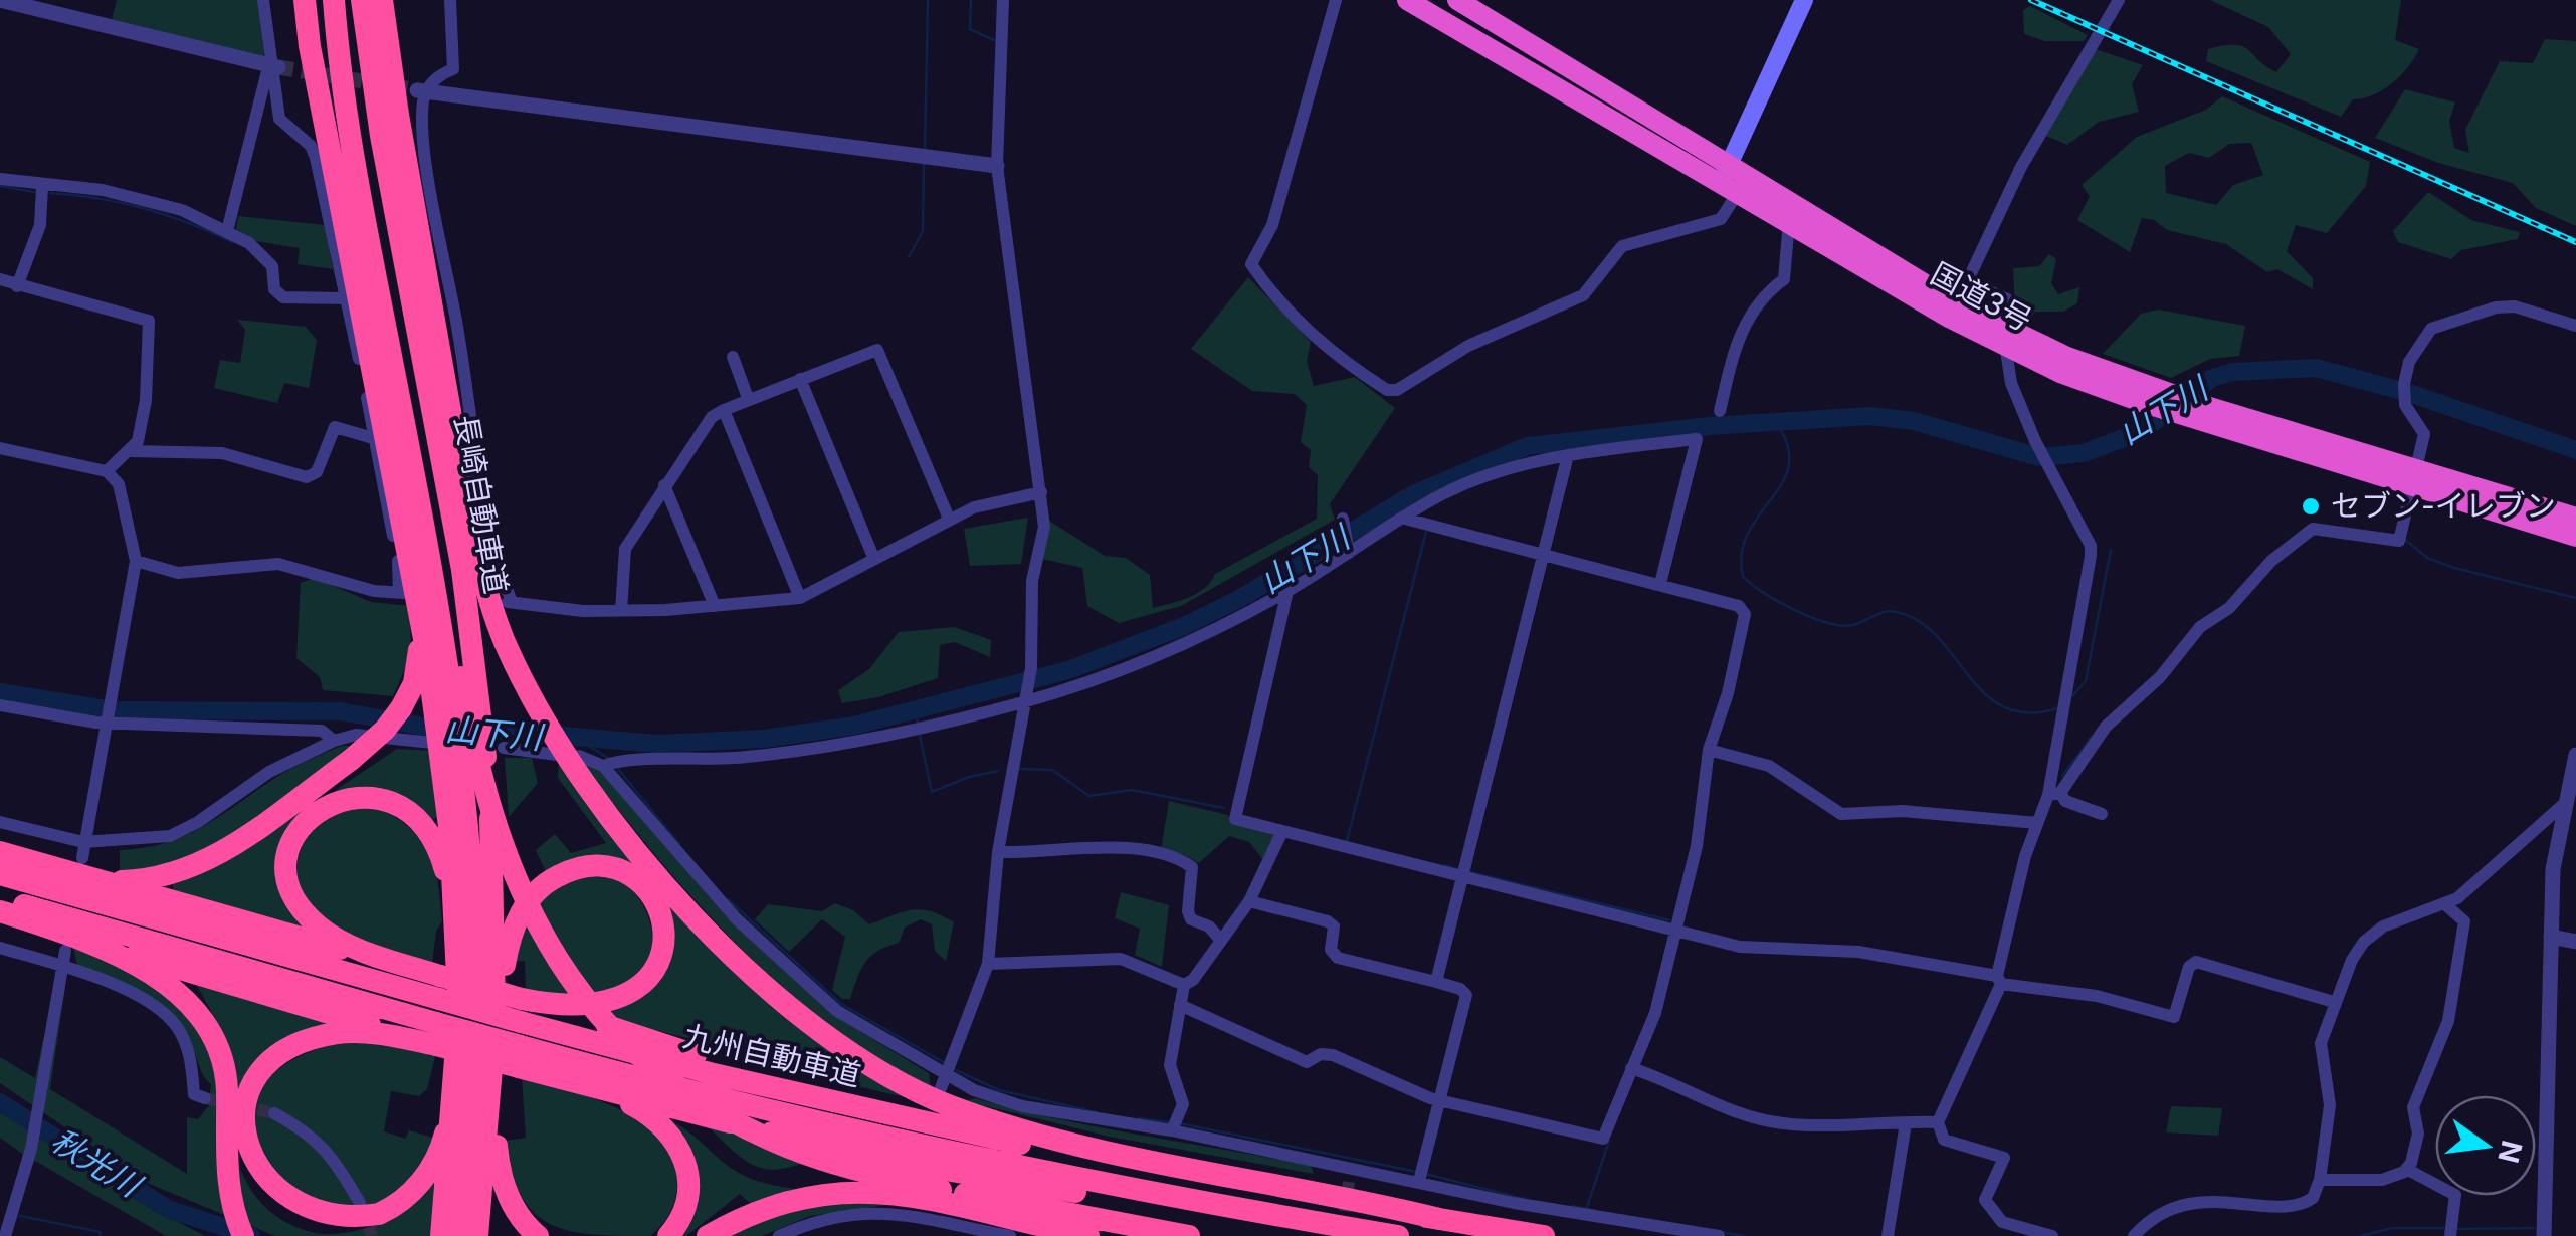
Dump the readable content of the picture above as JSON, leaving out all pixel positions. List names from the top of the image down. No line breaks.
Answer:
{"streets":{"highway":["国道3号","長崎自動車道","九州自動車道"]},"water":["山下川","秋光川"],"places":["セブン-イレブン"],"north":"right"}
